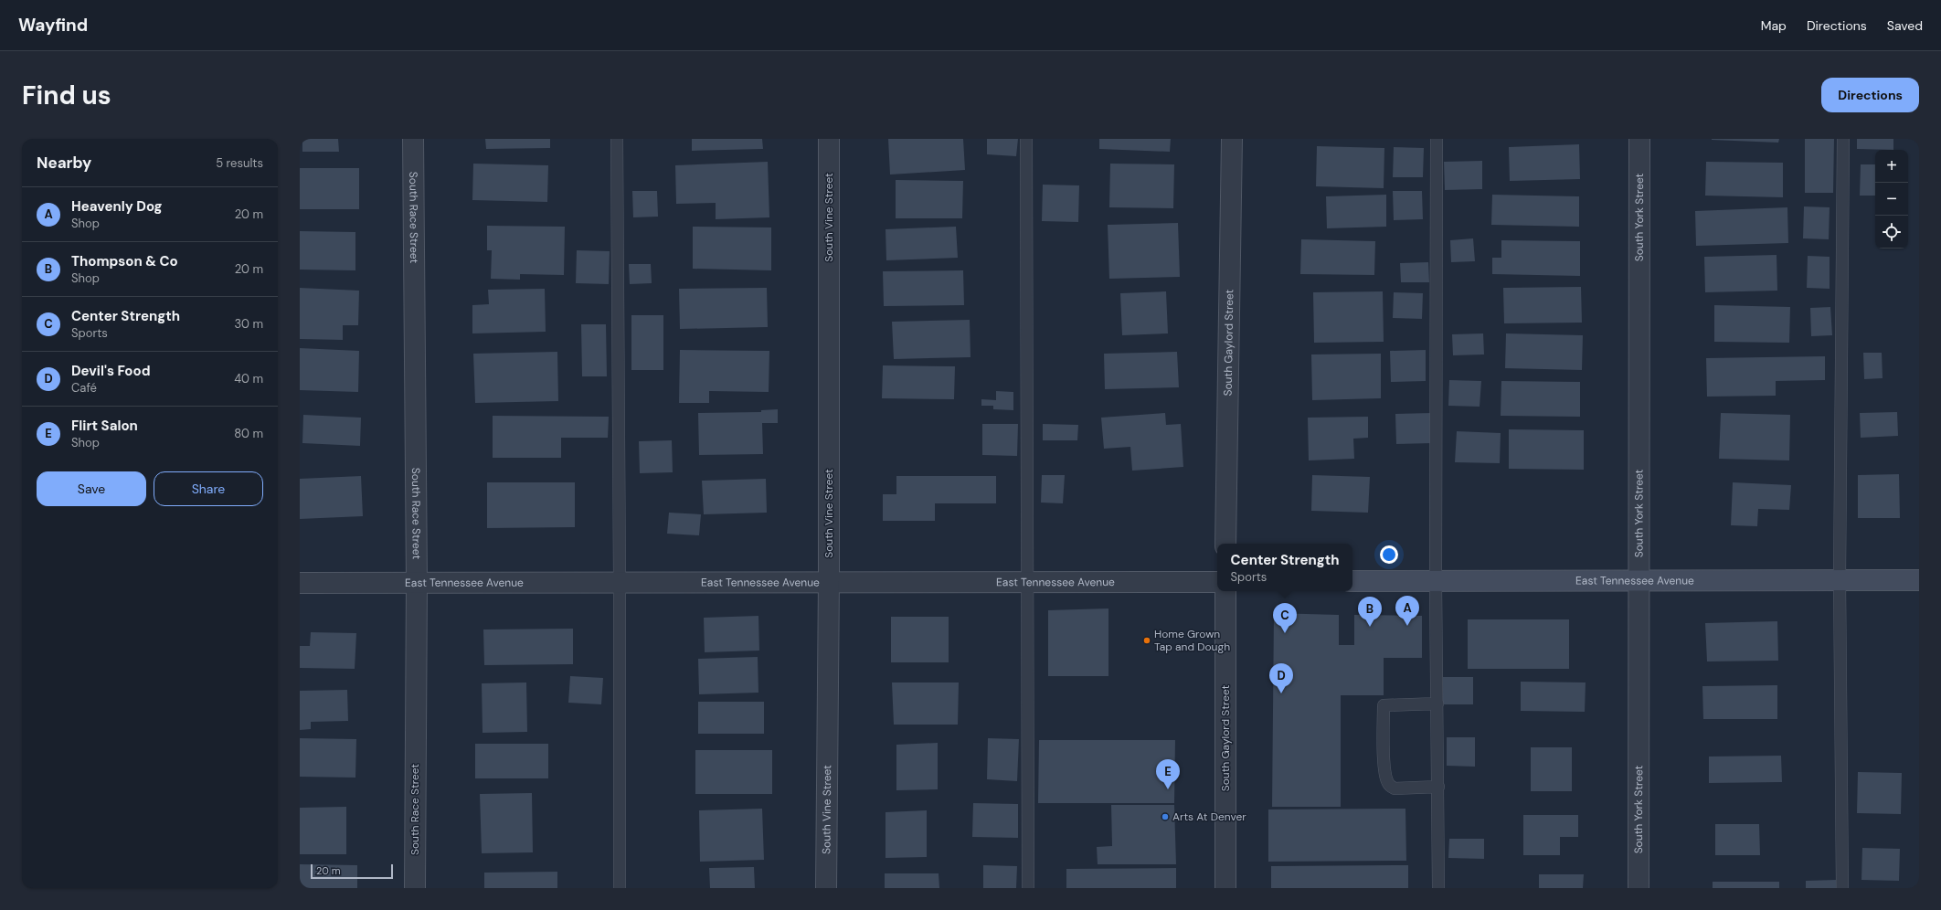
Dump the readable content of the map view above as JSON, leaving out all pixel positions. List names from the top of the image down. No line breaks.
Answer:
{"streets":{"street":["South Race Street","South Vine Street","South York Street","South Gaylord Street","East Tennessee Avenue"]},"crossings":[["South Race Street","East Tennessee Avenue"],["South Vine Street","East Tennessee Avenue"],["South York Street","East Tennessee Avenue"]],"places":["Home Grown Tap and Dough","Arts At Denver"],"scale_bar":"20 m","page":{"header":"Wayfind","nav":["Map","Directions","Saved"],"buttons":["Directions",["Save","Share"]],"title":"Find us","heading":["Nearby","5 results"],"map_buttons":["+","−"],"list":[{"mark":"A","name":"Heavenly Dog","note":"Shop","value":"20 m"},{"mark":"B","name":"Thompson & Co","note":"Shop","value":"20 m"},{"mark":"C","name":"Center Strength","note":"Sports","value":"30 m"},{"mark":"D","name":"Devil's Food","note":"Café","value":"40 m"},{"mark":"E","name":"Flirt Salon","note":"Shop","value":"80 m"}],"popup":["Center Strength","Sports"],"pins":["A","B","C","D","E"],"scale":"20 m"}}
